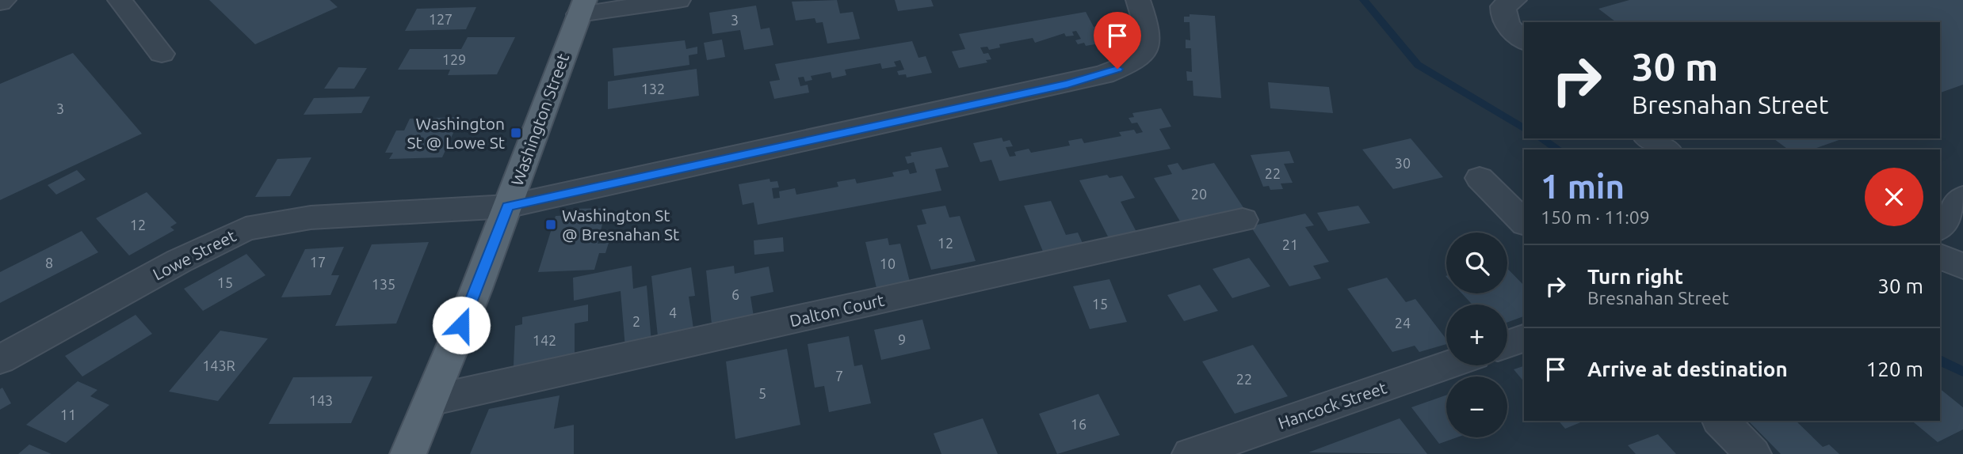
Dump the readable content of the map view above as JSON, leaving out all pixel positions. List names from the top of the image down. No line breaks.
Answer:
{"streets":{"main road":["Washington Street"],"street":["Lowe Street","Dalton Court","Hancock Street"]},"crossings":[["Washington Street","Lowe Street"],["Washington Street","Dalton Court"]],"places":{"transit":["Washington St @ Lowe St","Washington St @ Bresnahan St"]},"house_numbers":["127","3","129","132","3","30","22","20","12","12","21","17","8","10","15","135","6","15","4","2","24","9","142","143R","7","22","5","143","11","16"],"page":{"turn":["30 m","Bresnahan Street"],"heading":["1 min","150 m · 11:09"],"map_buttons":["+","−"],"list":[{"name":"Turn right","note":"Bresnahan Street","value":"30 m"},{"name":"Arrive at destination","value":"120 m"}]}}
